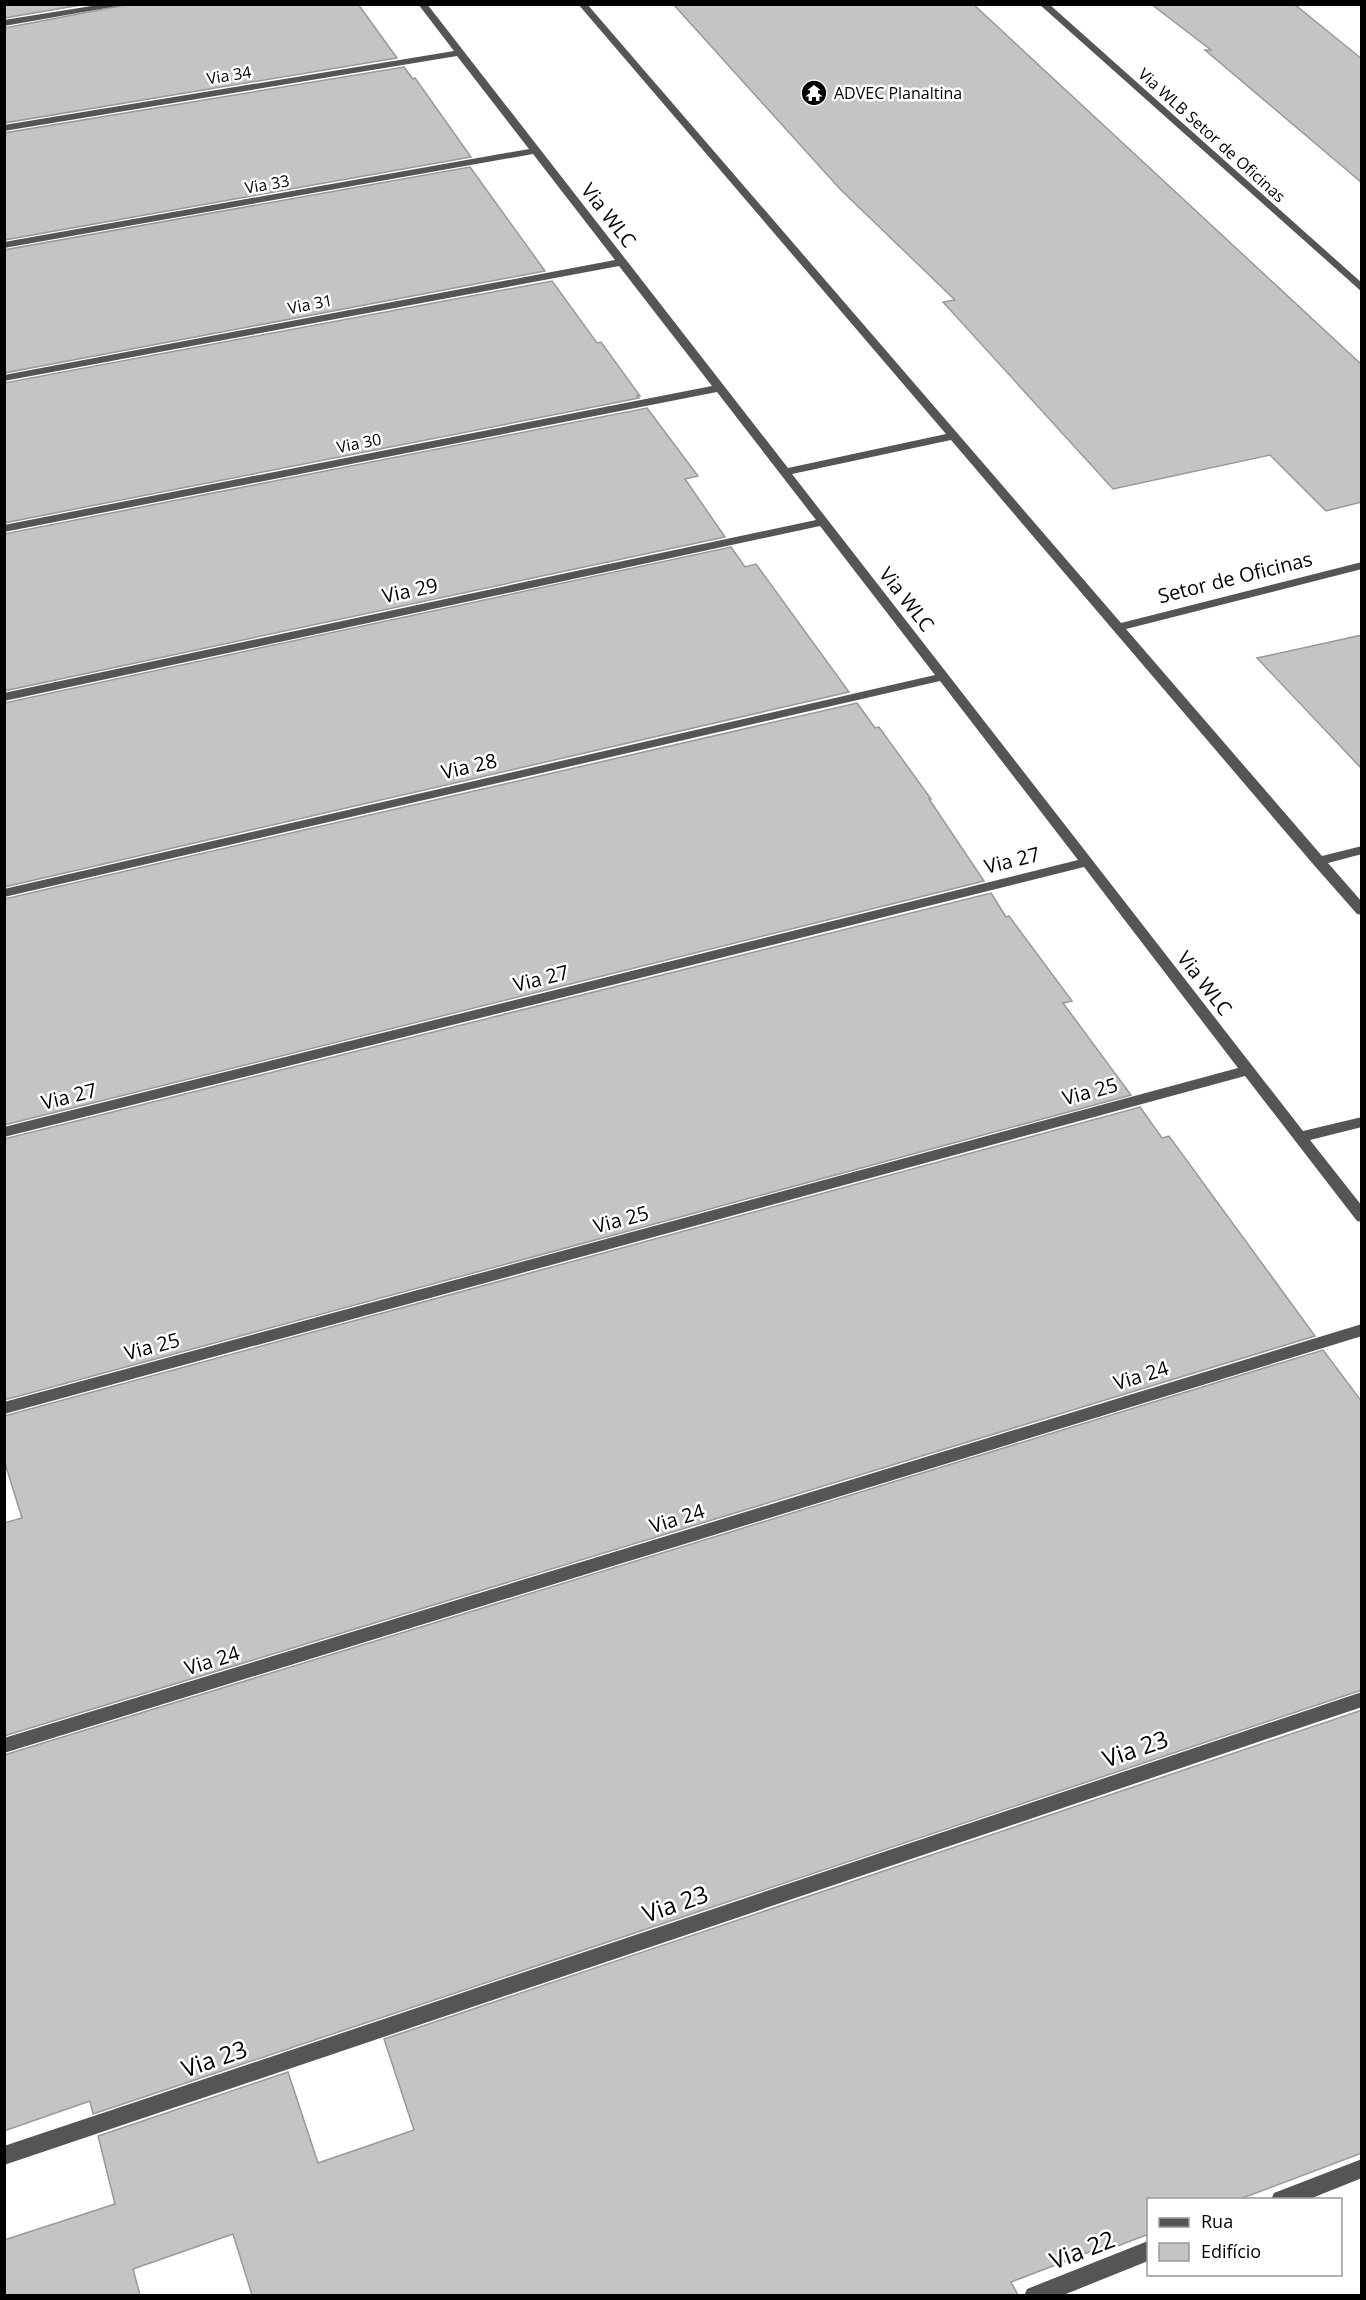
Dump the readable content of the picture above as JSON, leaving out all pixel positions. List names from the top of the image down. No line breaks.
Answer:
{"streets":{"street":["Via 34","Via WLB Setor de Oficinas","Via 33","Via WLC","Via 31","Via 30","Setor de Oficinas","Via 29","Via 28","Via 27","Via 25","Via 24","Via 23","Via 22"]},"crossings":[["Via 34","Via WLC"],["Via 33","Via WLC"],["Via WLC","Via 31"],["Via WLC","Via 30"],["Via WLC","Via 29"],["Via WLC","Via 28"],["Via WLC","Via 27"],["Via WLC","Via 25"]],"places":{"temple":["ADVEC Planaltina"]},"legend":["Rua","Edifício"]}
